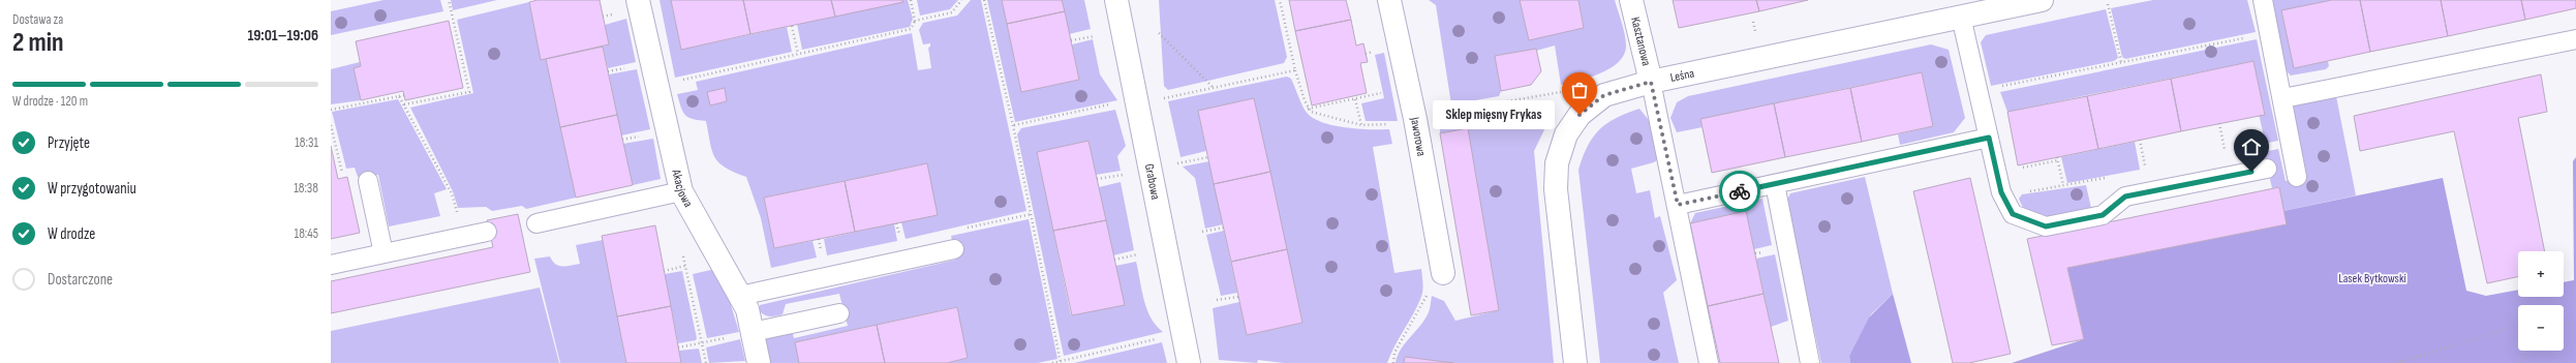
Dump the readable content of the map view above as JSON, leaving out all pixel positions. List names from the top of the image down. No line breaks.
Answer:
{"streets":{"street":["Kasztanowa","Leśna","Jaworowa","Grabowa","Akacjowa"]},"crossings":[["Kasztanowa","Leśna"]],"parks":["Lasek Bytkowski"],"places":["Sklep mięsny Frykas"],"page":{"heading":["2 min","Dostawa za","19:01–19:06"],"bar":"W drodze · 120 m","bubble":"Sklep mięsny Frykas","list":[["Przyjęte","18:31"],["W przygotowaniu","18:38"],["W drodze","18:45"],"Dostarczone"],"map_buttons":["+","−"]}}
